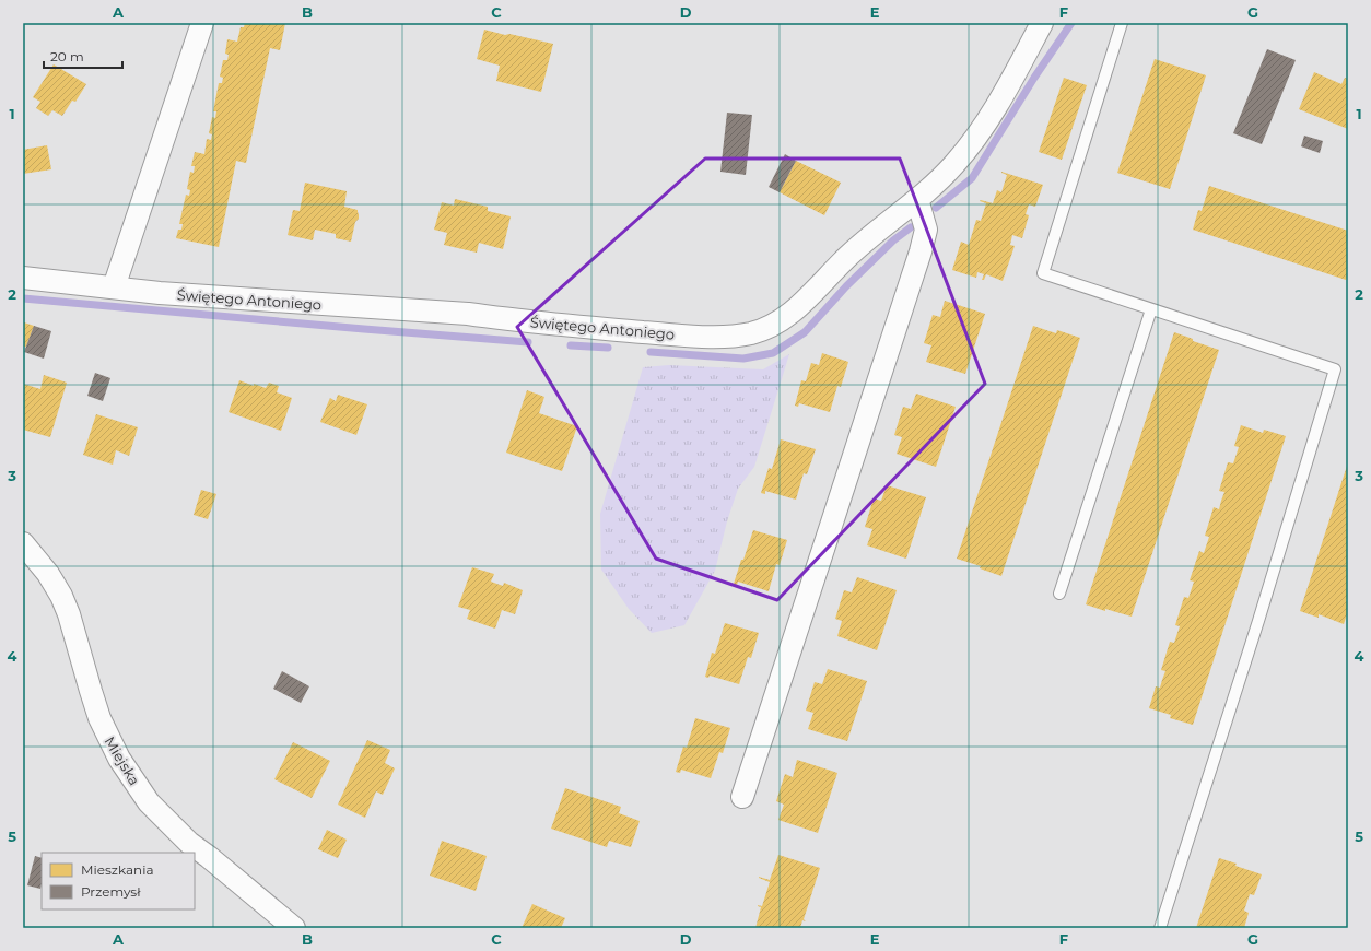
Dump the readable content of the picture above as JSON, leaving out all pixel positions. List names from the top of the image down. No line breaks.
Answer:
{"streets":{"street":["Świętego Antoniego","Miejska"]},"legend":["Mieszkania","Przemysł"],"scale_bar":"20 m","grid":{"columns":["A","B","C","D","E","F","G"],"rows":["1","2","3","4","5"]}}
